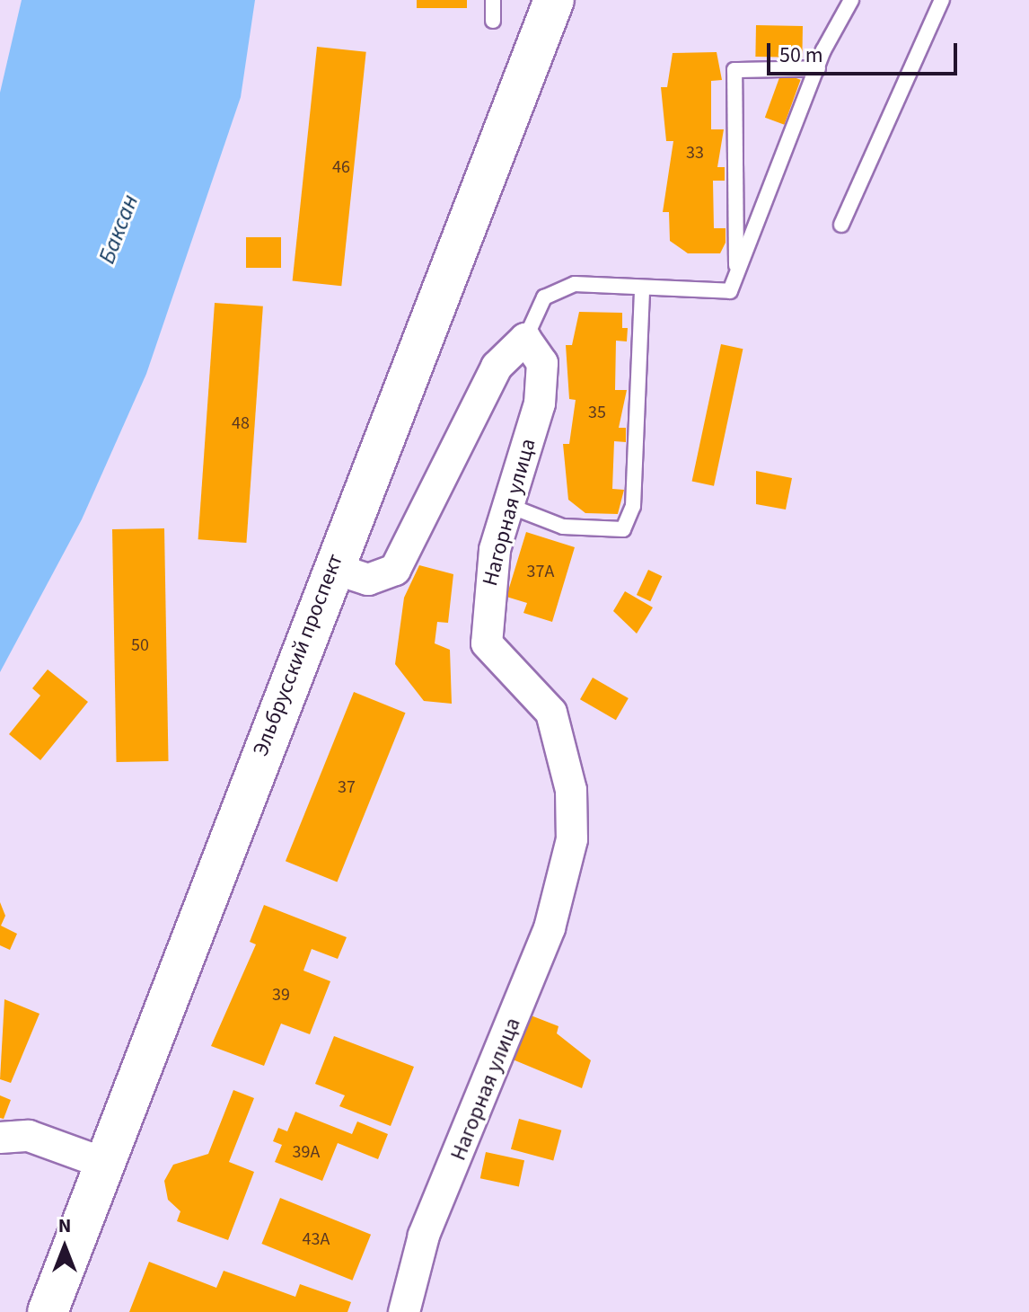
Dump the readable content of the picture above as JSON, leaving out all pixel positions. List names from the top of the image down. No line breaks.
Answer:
{"streets":{"main road":["Эльбрусский проспект"],"street":["Нагорная улица"]},"water":["Баксан"],"house_numbers":["33","46","35","48","37А","50","37","39","39А","43А"],"scale_bar":"50 m","north":"top"}
